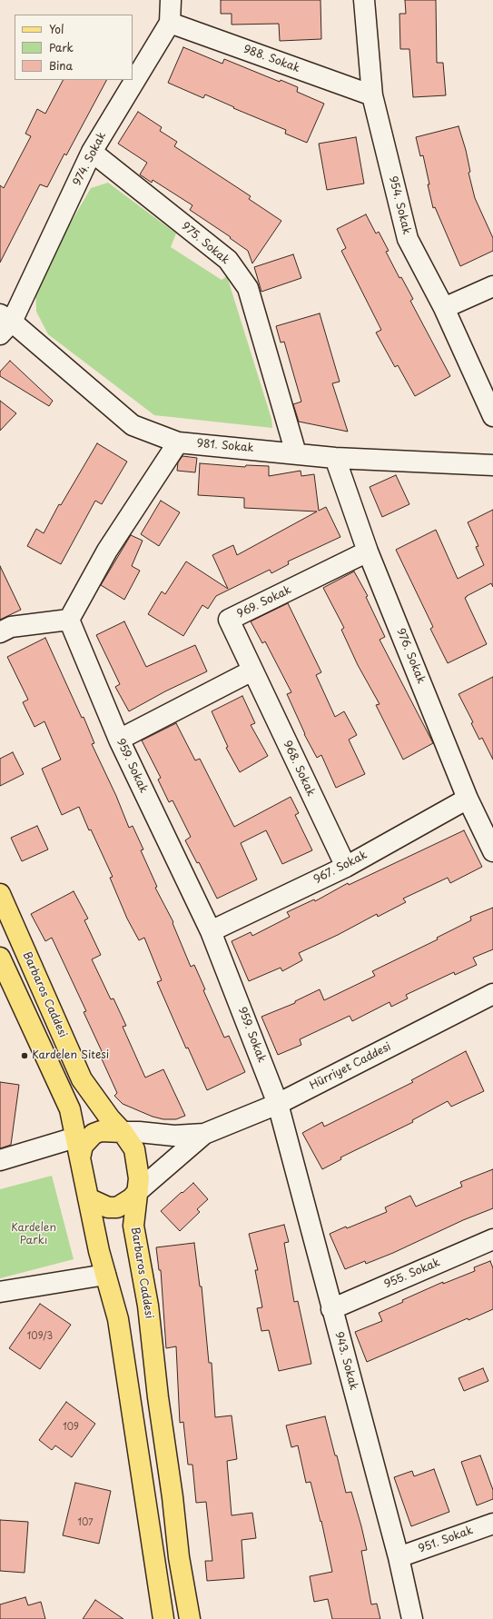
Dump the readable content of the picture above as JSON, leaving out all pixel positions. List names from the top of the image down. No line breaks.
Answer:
{"streets":{"main road":["Barbaros Caddesi","Hürriyet Caddesi"],"street":["988. Sokak","974. Sokak","954. Sokak","975. Sokak","981. Sokak","969. Sokak","976. Sokak","959. Sokak","968. Sokak","967. Sokak","955. Sokak","943. Sokak","951. Sokak"]},"crossings":[["988. Sokak","974. Sokak"],["988. Sokak","954. Sokak"],["974. Sokak","975. Sokak"],["974. Sokak","981. Sokak"],["975. Sokak","981. Sokak"],["981. Sokak","976. Sokak"],["969. Sokak","976. Sokak"],["969. Sokak","968. Sokak"],["976. Sokak","967. Sokak"],["959. Sokak","967. Sokak"],["959. Sokak","Hürriyet Caddesi"],["959. Sokak","943. Sokak"],["968. Sokak","967. Sokak"],["Barbaros Caddesi","Hürriyet Caddesi"],["Hürriyet Caddesi","943. Sokak"],["955. Sokak","943. Sokak"],["943. Sokak","951. Sokak"]],"parks":["Kardelen Parkı"],"places":["Kardelen Sitesi"],"house_numbers":["109/3","109","107"],"legend":["Yol","Park","Bina"]}
